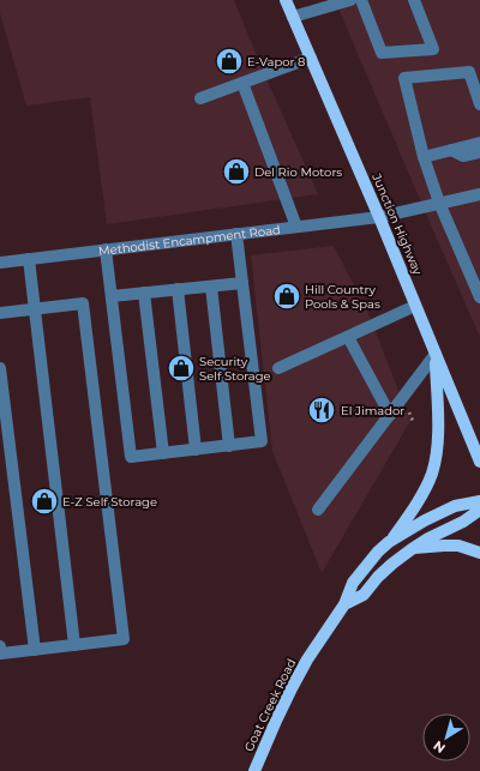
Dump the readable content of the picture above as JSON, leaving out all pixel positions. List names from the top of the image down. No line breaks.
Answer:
{"streets":{"main road":["Junction Highway","Goat Creek Road"],"street":["Methodist Encampment Road"]},"crossings":[["Junction Highway","Methodist Encampment Road"]],"places":{"shop":["E-Vapor 8","Del Rio Motors","Hill Country Pools & Spas","Security Self Storage","E-Z Self Storage"],"restaurant":["El Jimador"]},"north":"bottom left"}
